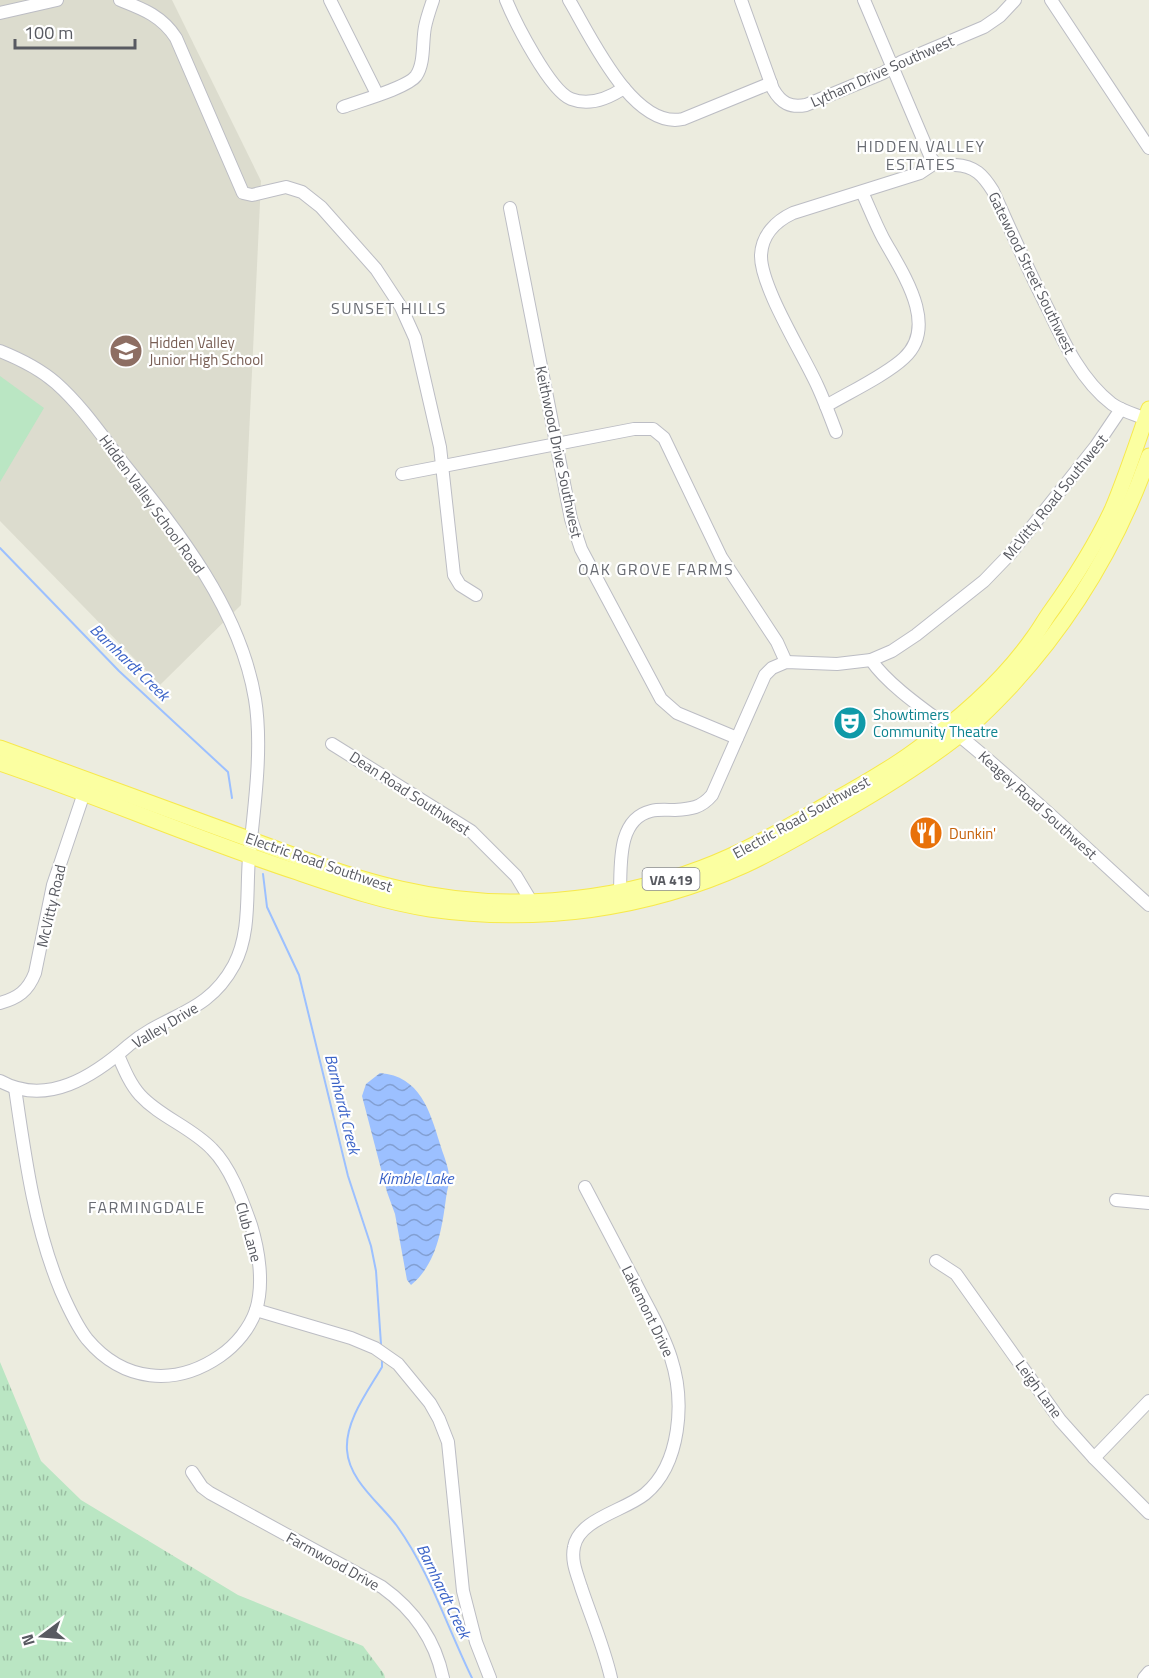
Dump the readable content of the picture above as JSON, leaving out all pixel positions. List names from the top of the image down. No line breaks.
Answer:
{"streets":{"main road":["Electric Road Southwest","VA 419"],"street":["Lytham Drive Southwest","Gatewood Street Southwest","Keithwood Drive Southwest","McVitty Road Southwest","Hidden Valley School Road","Dean Road Southwest","Keagey Road Southwest","McVitty Road","Valley Drive","Club Lane","Lakemont Drive","Leigh Lane","Farmwood Drive"]},"crossings":[["Gatewood Street Southwest","McVitty Road Southwest"],["Gatewood Street Southwest","Electric Road Southwest"],["McVitty Road Southwest","Keagey Road Southwest"],["Hidden Valley School Road","Electric Road Southwest"],["Hidden Valley School Road","Valley Drive"],["Dean Road Southwest","Electric Road Southwest"],["Keagey Road Southwest","Electric Road Southwest"],["Electric Road Southwest","McVitty Road"],["Electric Road Southwest","Valley Drive"],["Valley Drive","Club Lane"]],"districts":["HIDDEN VALLEY ESTATES","SUNSET HILLS","OAK GROVE FARMS","FARMINGDALE"],"water":["Barnhardt Creek","Kimble Lake"],"places":{"school or university":["Hidden Valley Junior High School"],"theatre":["Showtimers Community Theatre"],"restaurant":["Dunkin'"]},"scale_bar":"100 m","north":"left"}
